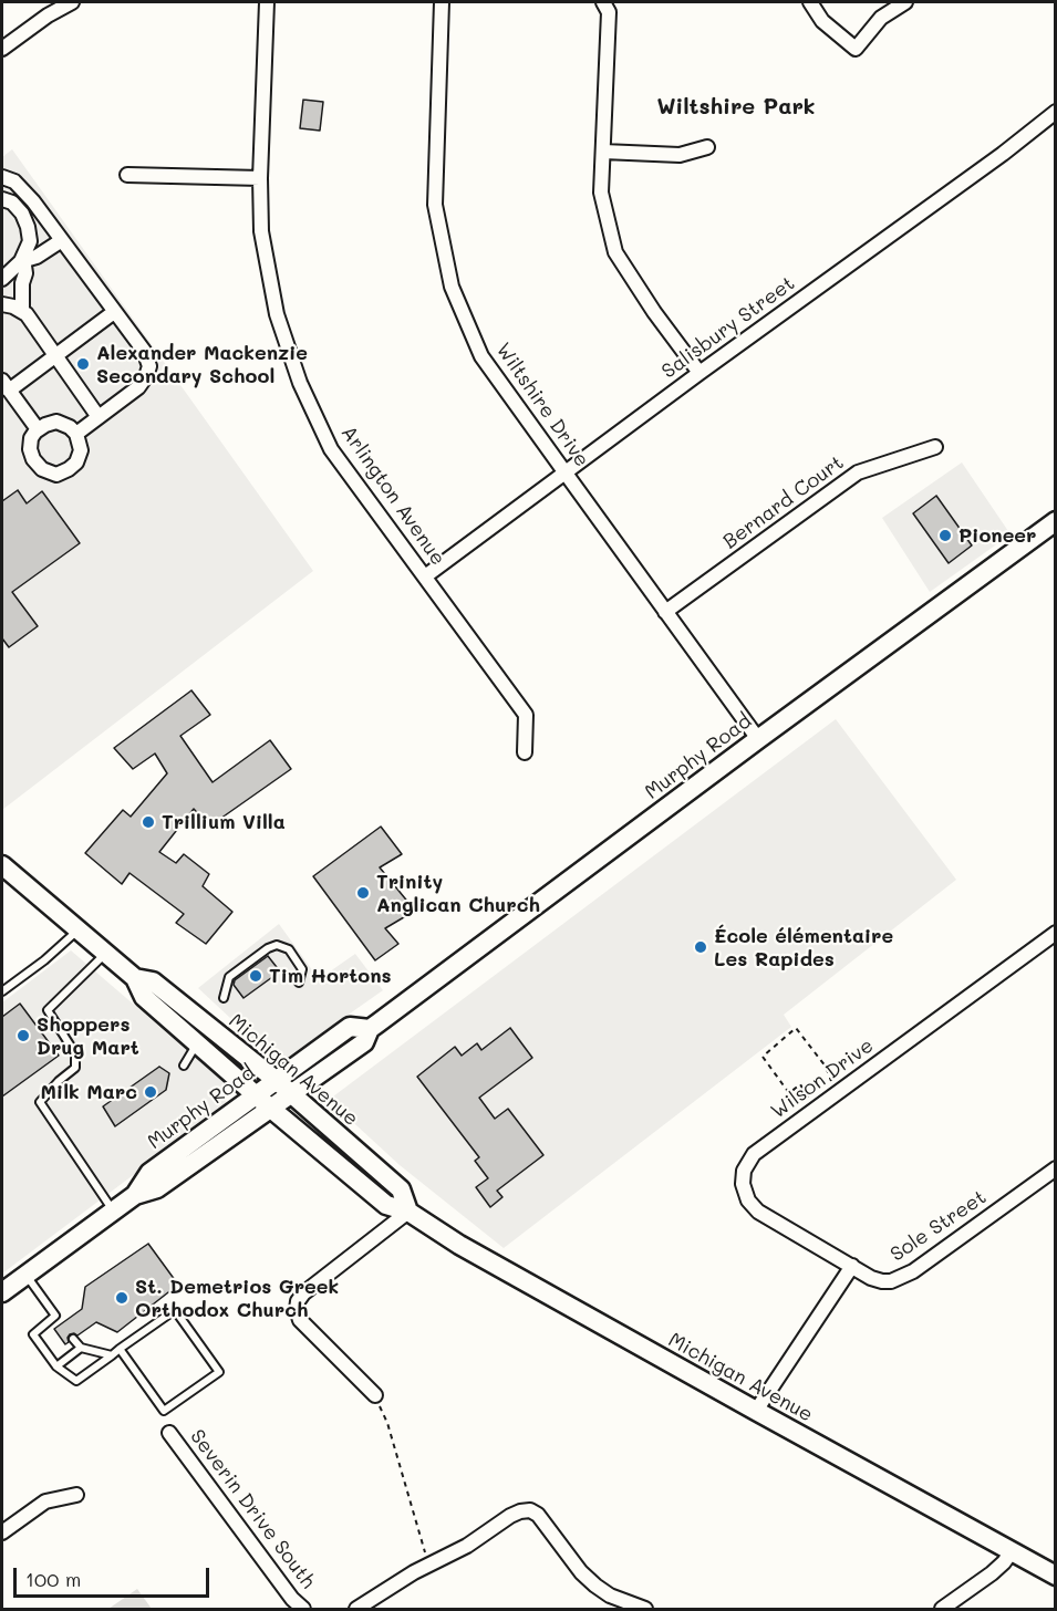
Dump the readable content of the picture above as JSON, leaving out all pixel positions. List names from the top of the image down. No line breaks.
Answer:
{"streets":{"main road":["Murphy Road","Michigan Avenue"],"street":["Salisbury Street","Wiltshire Drive","Arlington Avenue","Bernard Court","Wilson Drive","Sole Street","Severin Drive South"]},"crossings":[["Salisbury Street","Wiltshire Drive"],["Salisbury Street","Arlington Avenue"],["Wiltshire Drive","Bernard Court"],["Wiltshire Drive","Murphy Road"],["Murphy Road","Michigan Avenue"],["Wilson Drive","Sole Street"]],"districts":["Wiltshire Park"],"places":["Alexander Mackenzie Secondary School","Pioneer","Trillium Villa","Trinity Anglican Church","École élémentaire Les Rapides","Tim Hortons","Shoppers Drug Mart","Milk Marc","St. Demetrios Greek Orthodox Church"],"scale_bar":"100 m"}
